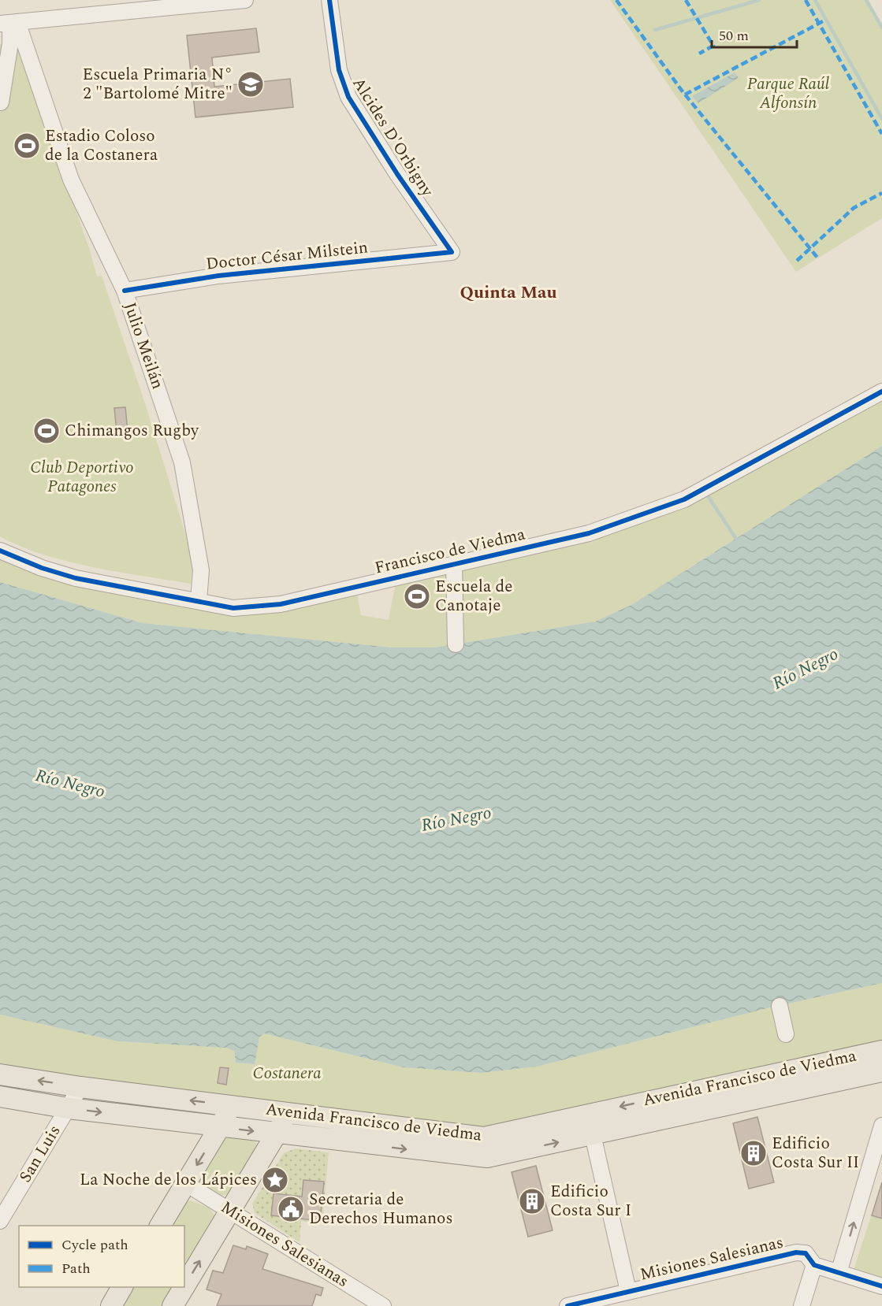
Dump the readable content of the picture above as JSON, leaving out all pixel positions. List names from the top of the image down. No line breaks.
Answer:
{"streets":{"main road":["Avenida Francisco de Viedma"],"street":["Alcides D'Orbigny","Doctor César Milstein","Julio Meilán","Francisco de Viedma","San Luis","Misiones Salesianas"]},"crossings":[["Alcides D'Orbigny","Doctor César Milstein"],["Doctor César Milstein","Julio Meilán"],["Julio Meilán","Francisco de Viedma"],["Avenida Francisco de Viedma","San Luis"]],"districts":["Quinta Mau"],"water":["Río Negro"],"parks":["Parque Raúl Alfonsín","Club Deportivo Patagones","Costanera"],"places":{"school or university":["Escuela Primaria N° 2 \"Bartolomé Mitre\""],"sports":["Estadio Coloso de la Costanera","Chimangos Rugby","Escuela de Canotaje"],"building":["Edificio Costa Sur II","Edificio Costa Sur I"],"place":["La Noche de los Lápices"],"public building":["Secretaria de Derechos Humanos"]},"legend":["Cycle path","Path"],"scale_bar":"50 m"}
